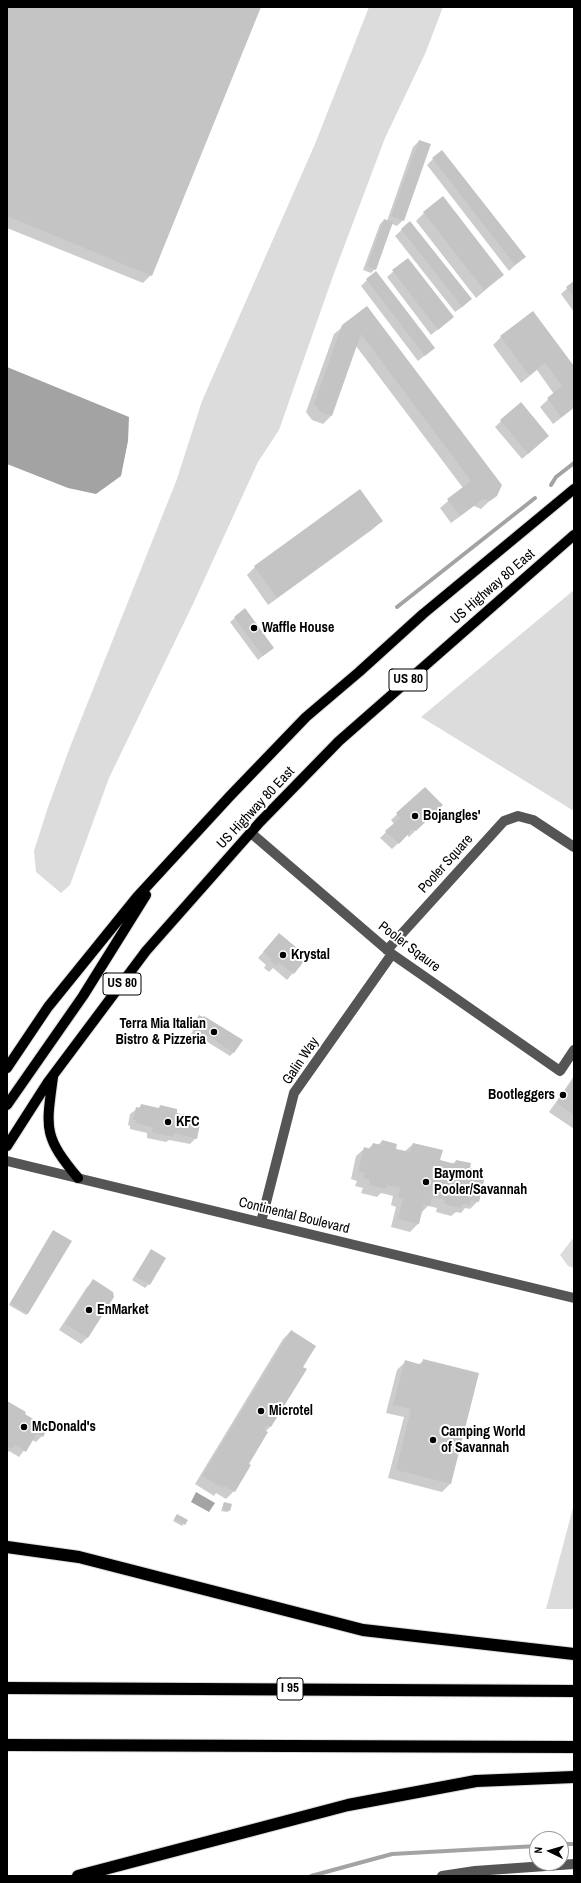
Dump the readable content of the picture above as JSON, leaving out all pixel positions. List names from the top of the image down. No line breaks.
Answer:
{"streets":{"highway":["I 95"],"main road":["US Highway 80 East","US 80"],"street":["Pooler Square","Pooler Sqaure","Galin Way","Continental Boulevard"]},"crossings":[["US Highway 80 East","Pooler Sqaure"],["Pooler Square","Pooler Sqaure"],["Pooler Square","Galin Way"],["Pooler Sqaure","Galin Way"],["Galin Way","Continental Boulevard"]],"places":["Waffle House","Bojangles'","Krystal","Terra Mia Italian Bistro & Pizzeria","Bootleggers","KFC","Baymont Pooler/Savannah","EnMarket","Microtel","McDonald's","Camping World of Savannah"],"north":"left"}
